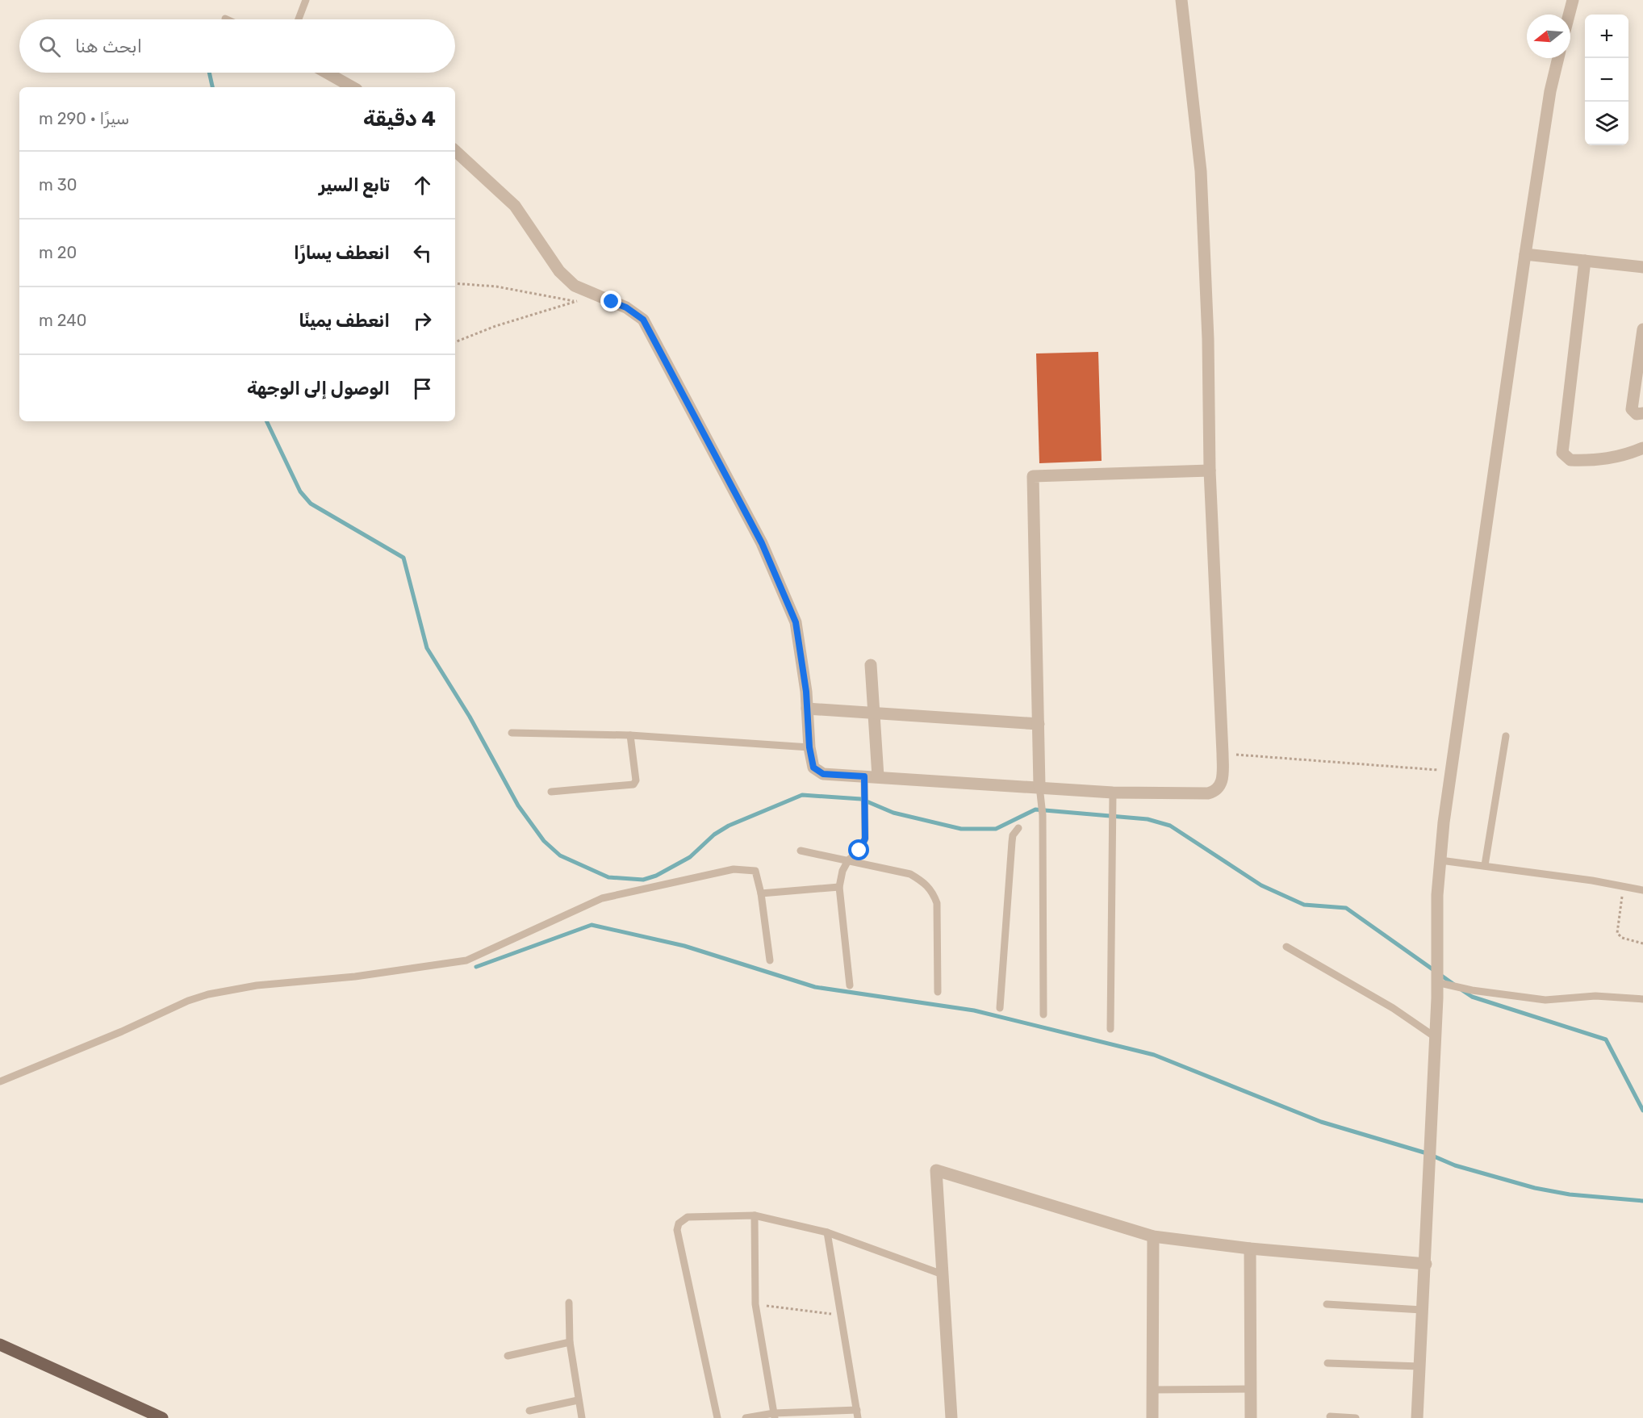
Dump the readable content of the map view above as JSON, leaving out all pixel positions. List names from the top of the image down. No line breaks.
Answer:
{"north":"left","page":{"map_buttons":["+","−"],"search":"ابحث هنا","heading":["4 دقيقة","سيرًا · 290 m"],"list":[["تابع السير","30 m"],["انعطف يسارًا","20 m"],["انعطف يمينًا","240 m"],"الوصول إلى الوجهة"]}}
